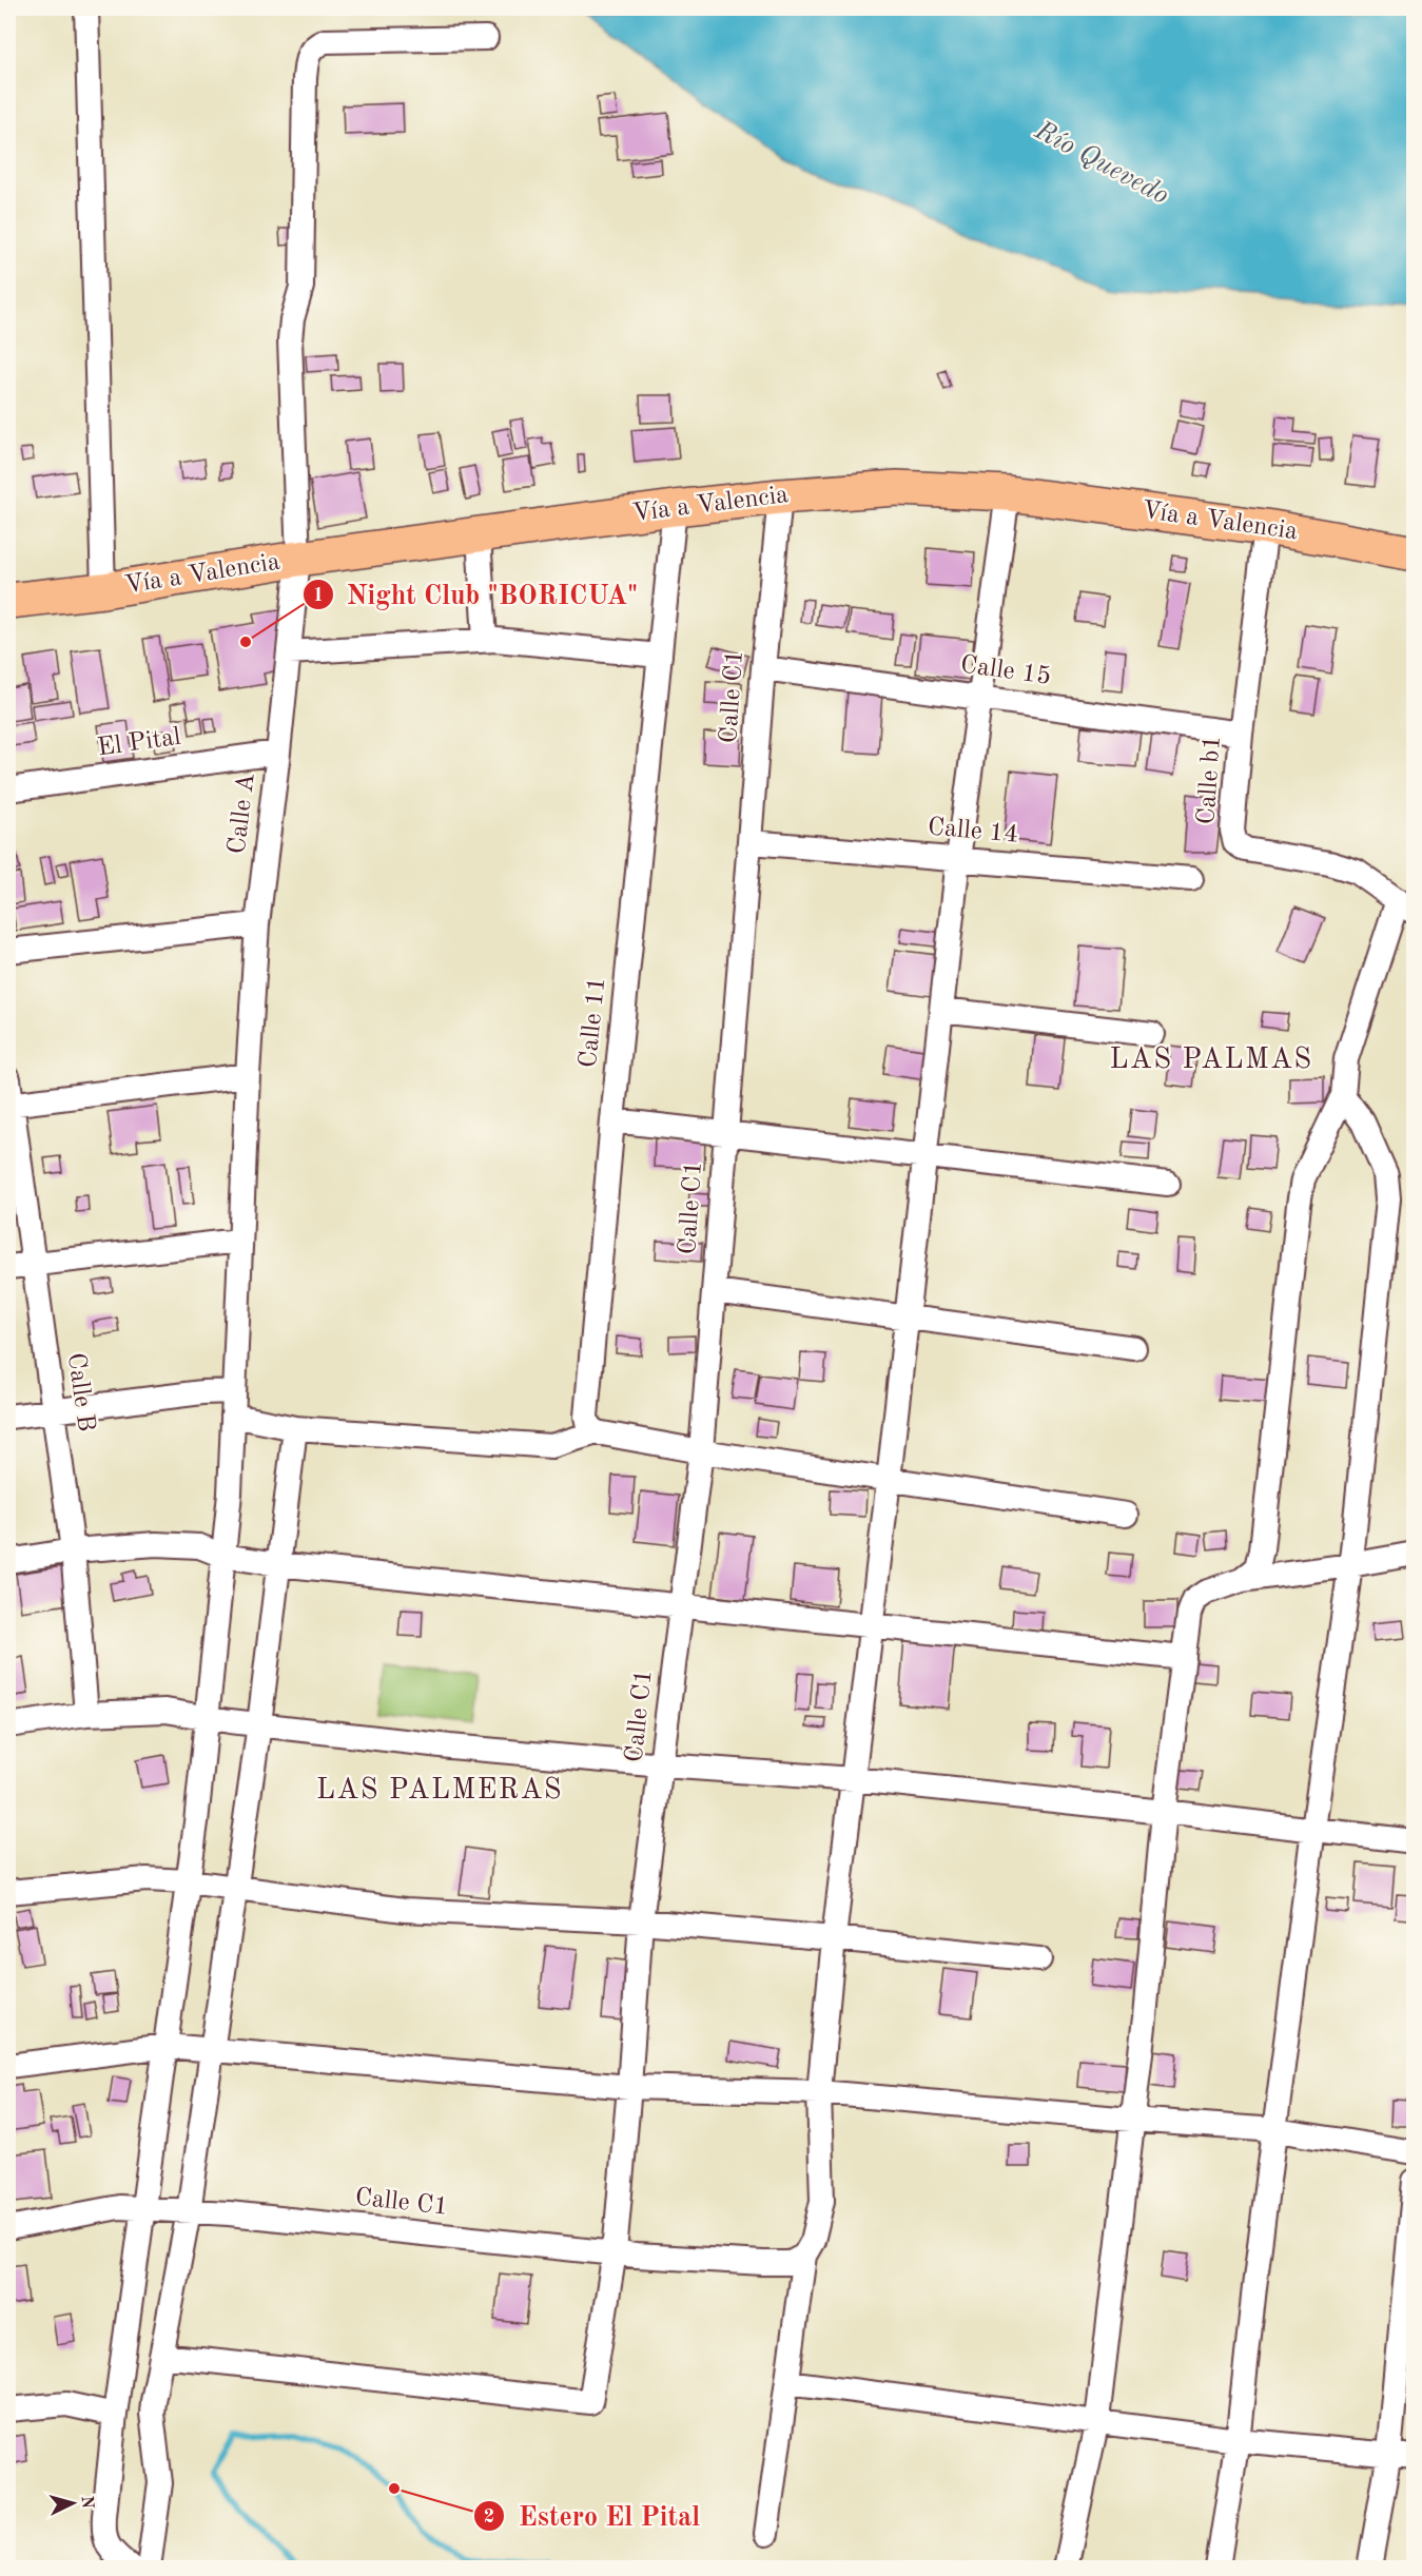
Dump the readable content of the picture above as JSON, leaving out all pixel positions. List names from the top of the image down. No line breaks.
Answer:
{"streets":{"highway":["Vía a Valencia"],"street":["Calle 15","Calle C1","El Pital","Calle b1","Calle A","Calle 14","Calle 11","Calle B"]},"crossings":[["Vía a Valencia","Calle C1"],["Vía a Valencia","Calle b1"],["Vía a Valencia","Calle A"],["Vía a Valencia","Calle 11"],["Calle 15","Calle C1"],["Calle 15","Calle b1"],["Calle C1","Calle A"],["Calle C1","Calle 14"],["El Pital","Calle A"]],"districts":["LAS PALMAS","LAS PALMERAS"],"water":["Río Quevedo"],"places":["Night Club \"BORICUA\"","Estero El Pital"],"north":"right"}
